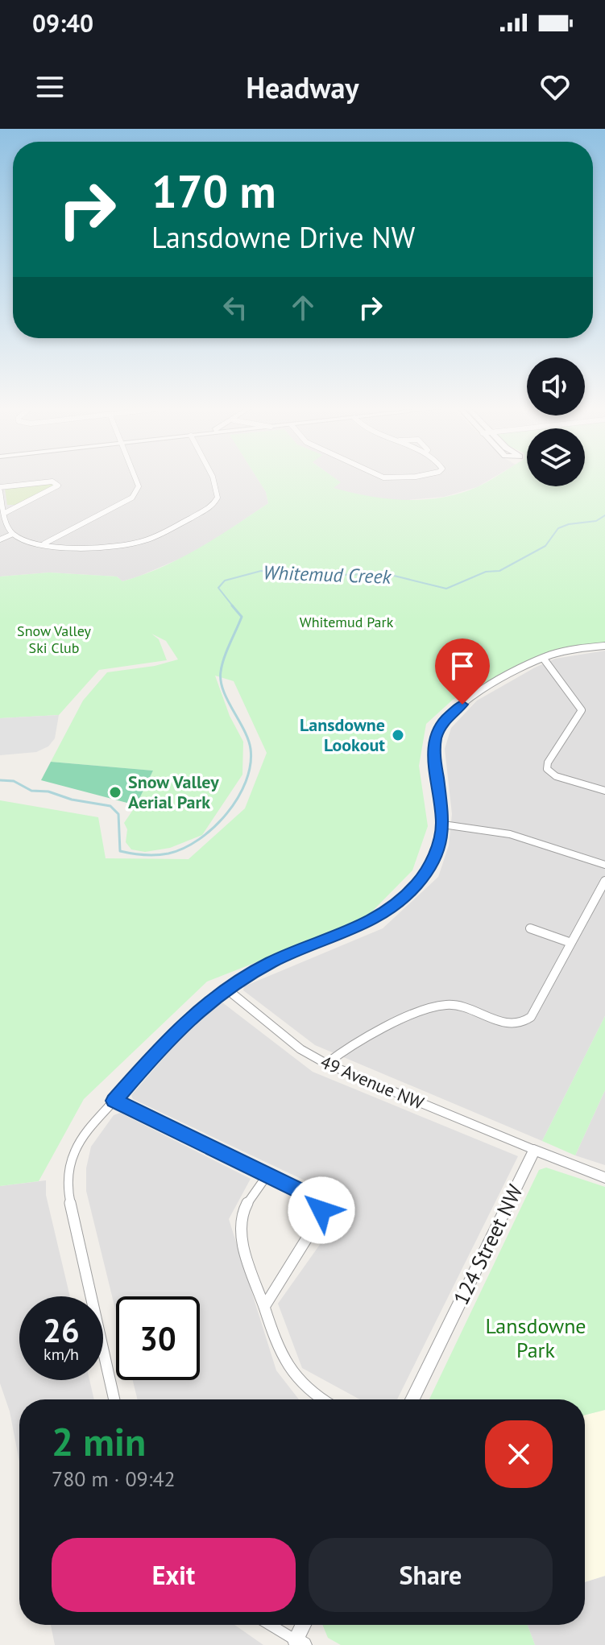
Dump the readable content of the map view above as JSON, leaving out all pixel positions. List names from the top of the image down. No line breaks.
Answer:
{"streets":{"street":["49 Avenue NW","124 Street NW"]},"crossings":[["49 Avenue NW","124 Street NW"]],"water":["Whitemud Creek"],"parks":["Whitemud Park","Snow Valley Ski Club","Lansdowne Park"],"places":["Lansdowne Lookout","Snow Valley Aerial Park"],"page":{"status":"09:40","header":"Headway","turn":["170 m","Lansdowne Drive NW"],"speed":"26 km/h","limit":"30","heading":["2 min","780 m · 09:42"],"buttons":["Exit","Share"]}}
